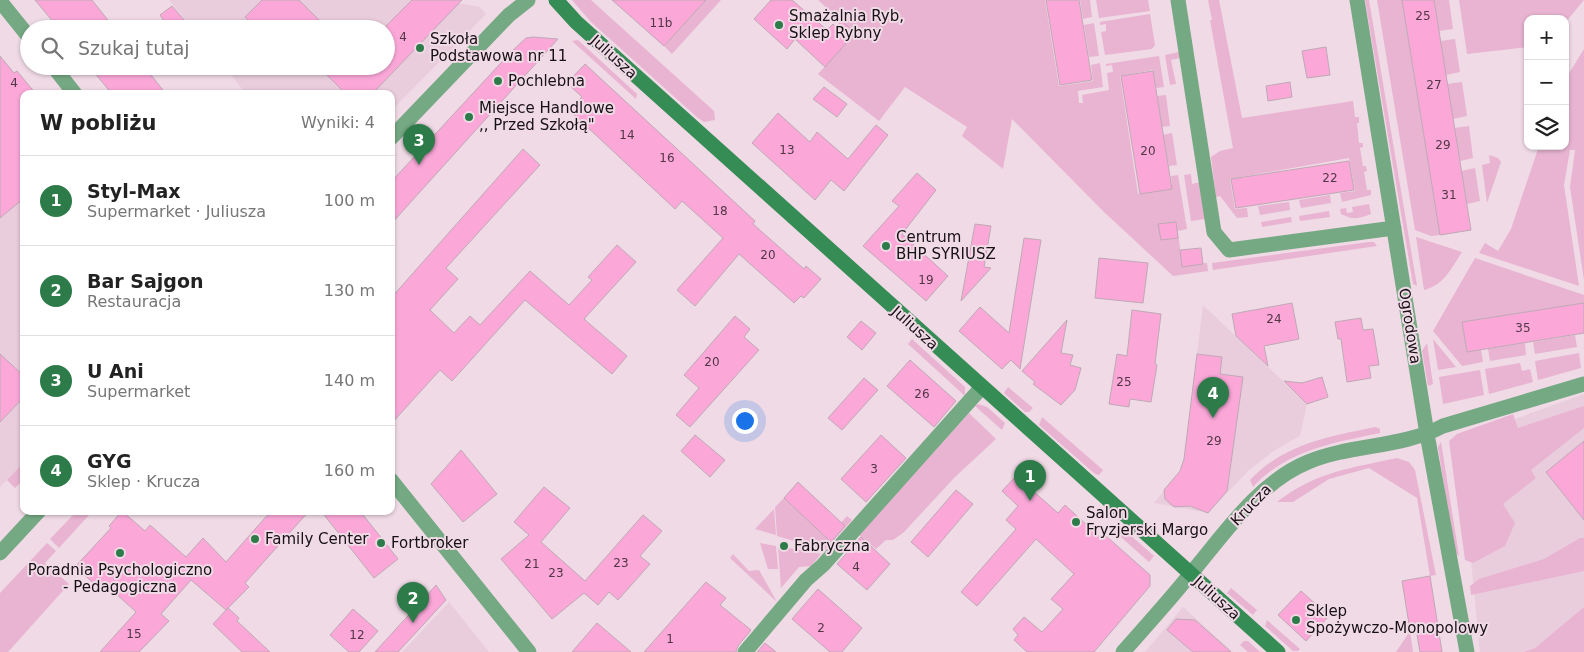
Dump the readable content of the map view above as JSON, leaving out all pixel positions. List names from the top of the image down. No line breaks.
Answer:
{"streets":{"street":["Juliusza","Ogrodowa","Krucza"]},"crossings":[["Juliusza","Krucza"],["Ogrodowa","Krucza"]],"places":["Smażalnia Ryb, Sklep Rybny","Szkoła Podstawowa nr 11","Pochlebna","Miejsce Handlowe ,, Przed Szkołą\"","Centrum BHP SYRIUSZ","Salon Fryzjerski Margo","Family Center","Fortbroker","Fabryczna","Poradnia Psychologiczno - Pedagogiczna","Sklep Spożywczo-Monopolowy"],"house_numbers":["25","11b","4","4","27","14","29","13","20","16","22","31","18","20","19","24","35","20","25","26","29","3","23","21","4","23","2","15","12","1"],"page":{"map_buttons":["+","−"],"search":"Szukaj tutaj","heading":["W pobliżu","Wyniki: 4"],"pins":["3","4","1","2"],"list":[{"mark":"1","name":"Styl-Max","note":"Supermarket · Juliusza","value":"100 m"},{"mark":"2","name":"Bar Sajgon","note":"Restauracja","value":"130 m"},{"mark":"3","name":"U Ani","note":"Supermarket","value":"140 m"},{"mark":"4","name":"GYG","note":"Sklep · Krucza","value":"160 m"}]}}
